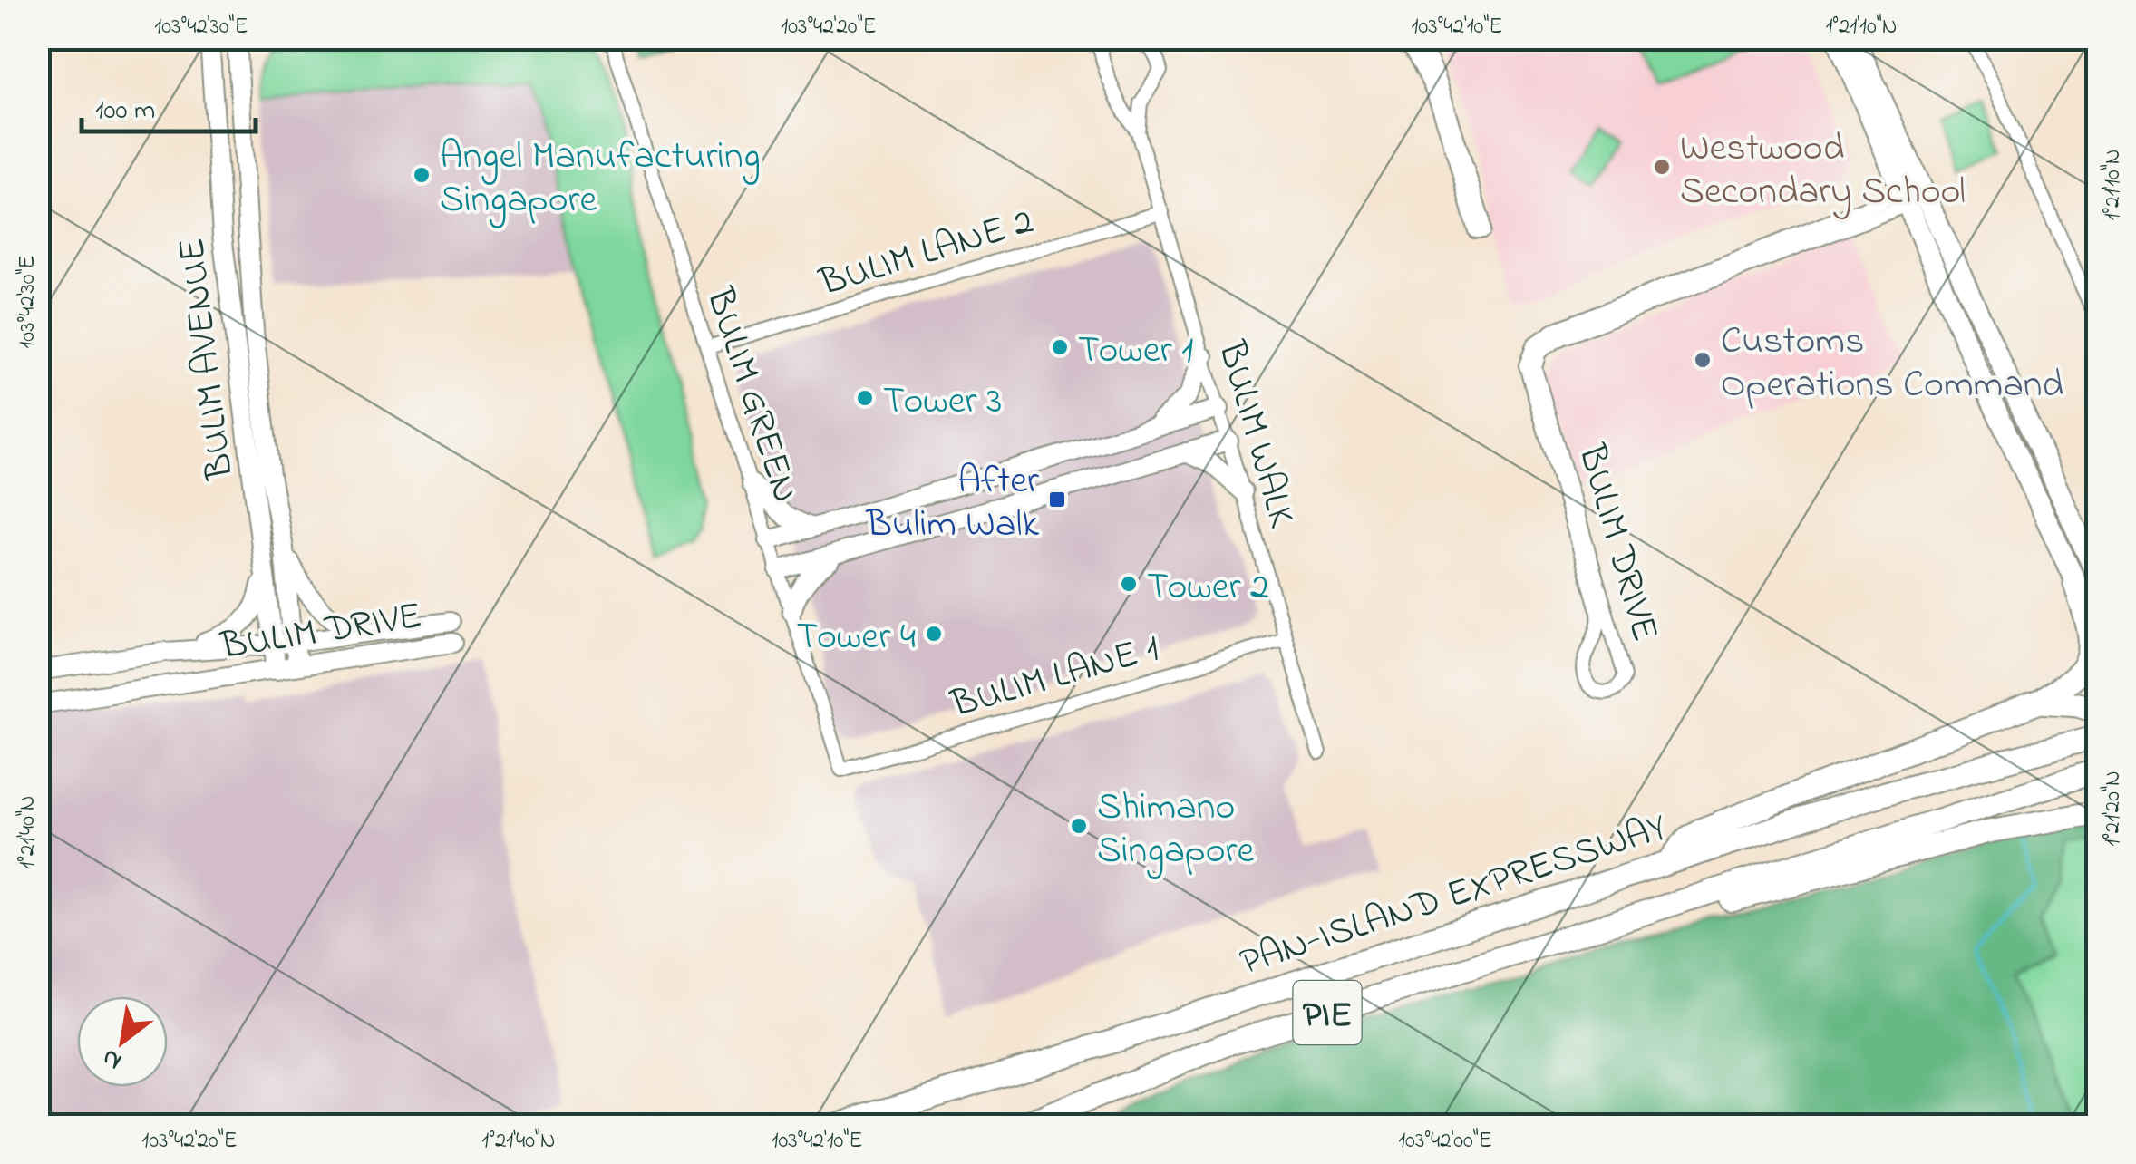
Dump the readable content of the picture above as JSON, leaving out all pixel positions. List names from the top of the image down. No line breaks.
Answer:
{"streets":{"highway":["PAN-ISLAND EXPRESSWAY","PIE"],"street":["BULIM LANE 2","BULIM AVENUE","BULIM GREEN","BULIM WALK","BULIM DRIVE","BULIM LANE 1"]},"crossings":[["BULIM LANE 2","BULIM GREEN"],["BULIM LANE 2","BULIM WALK"],["BULIM AVENUE","BULIM DRIVE"],["BULIM GREEN","BULIM LANE 1"],["BULIM WALK","BULIM LANE 1"]],"places":{"other":["Westwood Secondary School","Angel Manufacturing Singapore","Tower 1","Customs Operations Command","Tower 3","Tower 2","Tower 4","Shimano Singapore"],"transit":["After Bulim Walk"]},"scale_bar":"100 m","north":"bottom left","coordinates":["103°42'30\"E","103°42'20\"E","103°42'10\"E","1°21'10\"N","1°21'20\"N","1°21'40\"N","103°42'00\"E"]}
